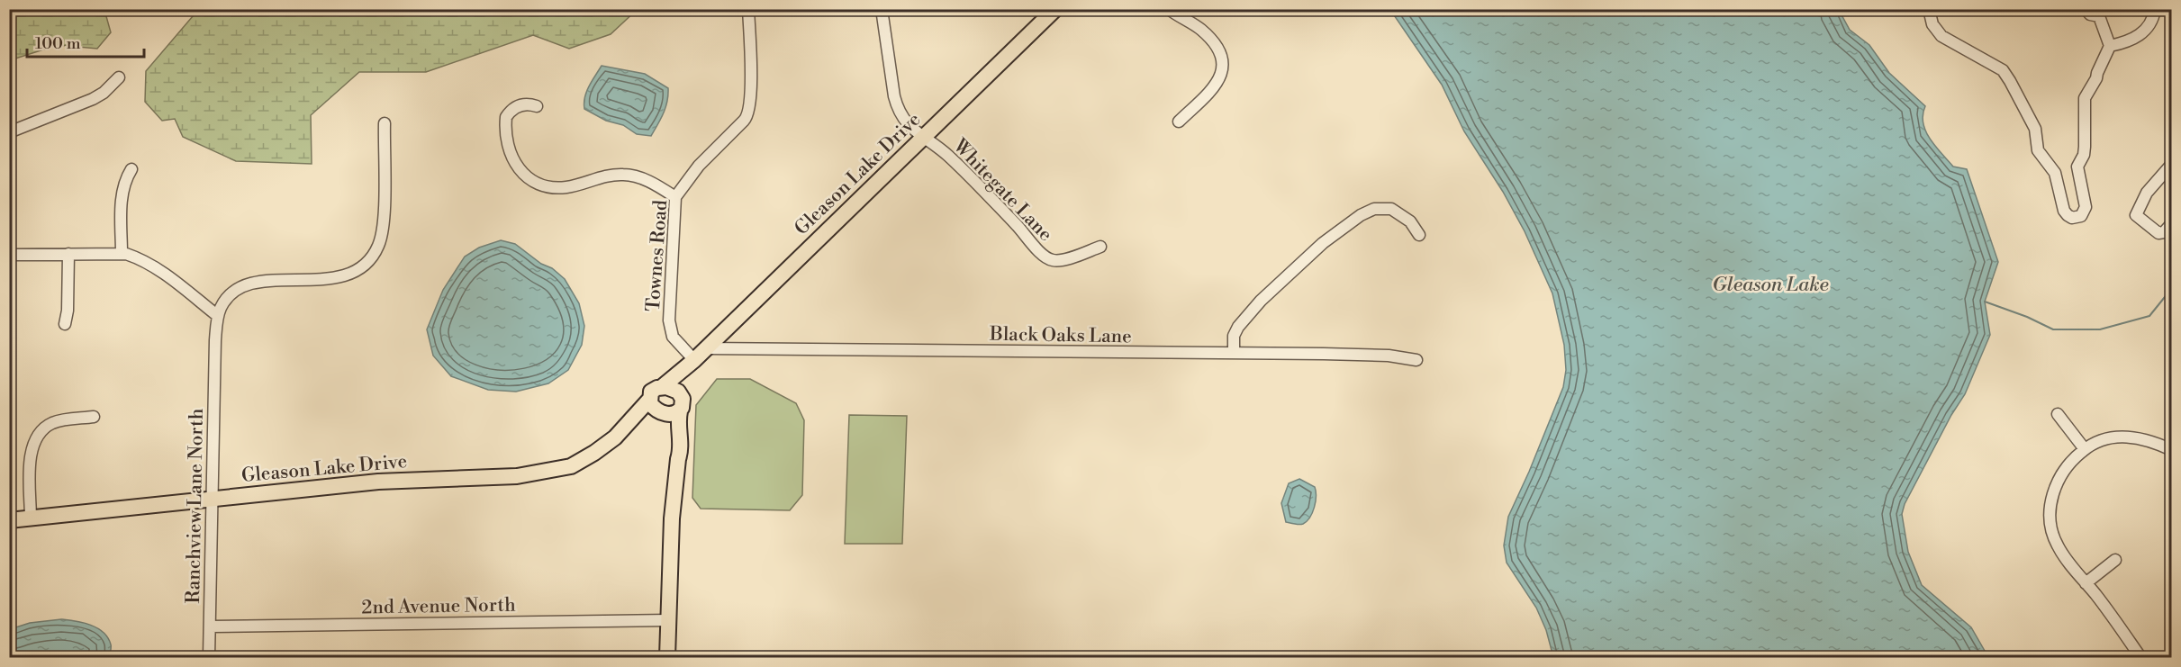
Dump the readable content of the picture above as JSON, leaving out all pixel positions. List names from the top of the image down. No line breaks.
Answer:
{"streets":{"main road":["Gleason Lake Drive"],"street":["Whitegate Lane","Townes Road","Black Oaks Lane","Ranchview Lane North","2nd Avenue North"]},"crossings":[["Gleason Lake Drive","Whitegate Lane"],["Gleason Lake Drive","Townes Road"],["Gleason Lake Drive","Black Oaks Lane"],["Gleason Lake Drive","Ranchview Lane North"],["Townes Road","Black Oaks Lane"],["Ranchview Lane North","2nd Avenue North"]],"water":["Gleason Lake"],"scale_bar":"100 m"}
